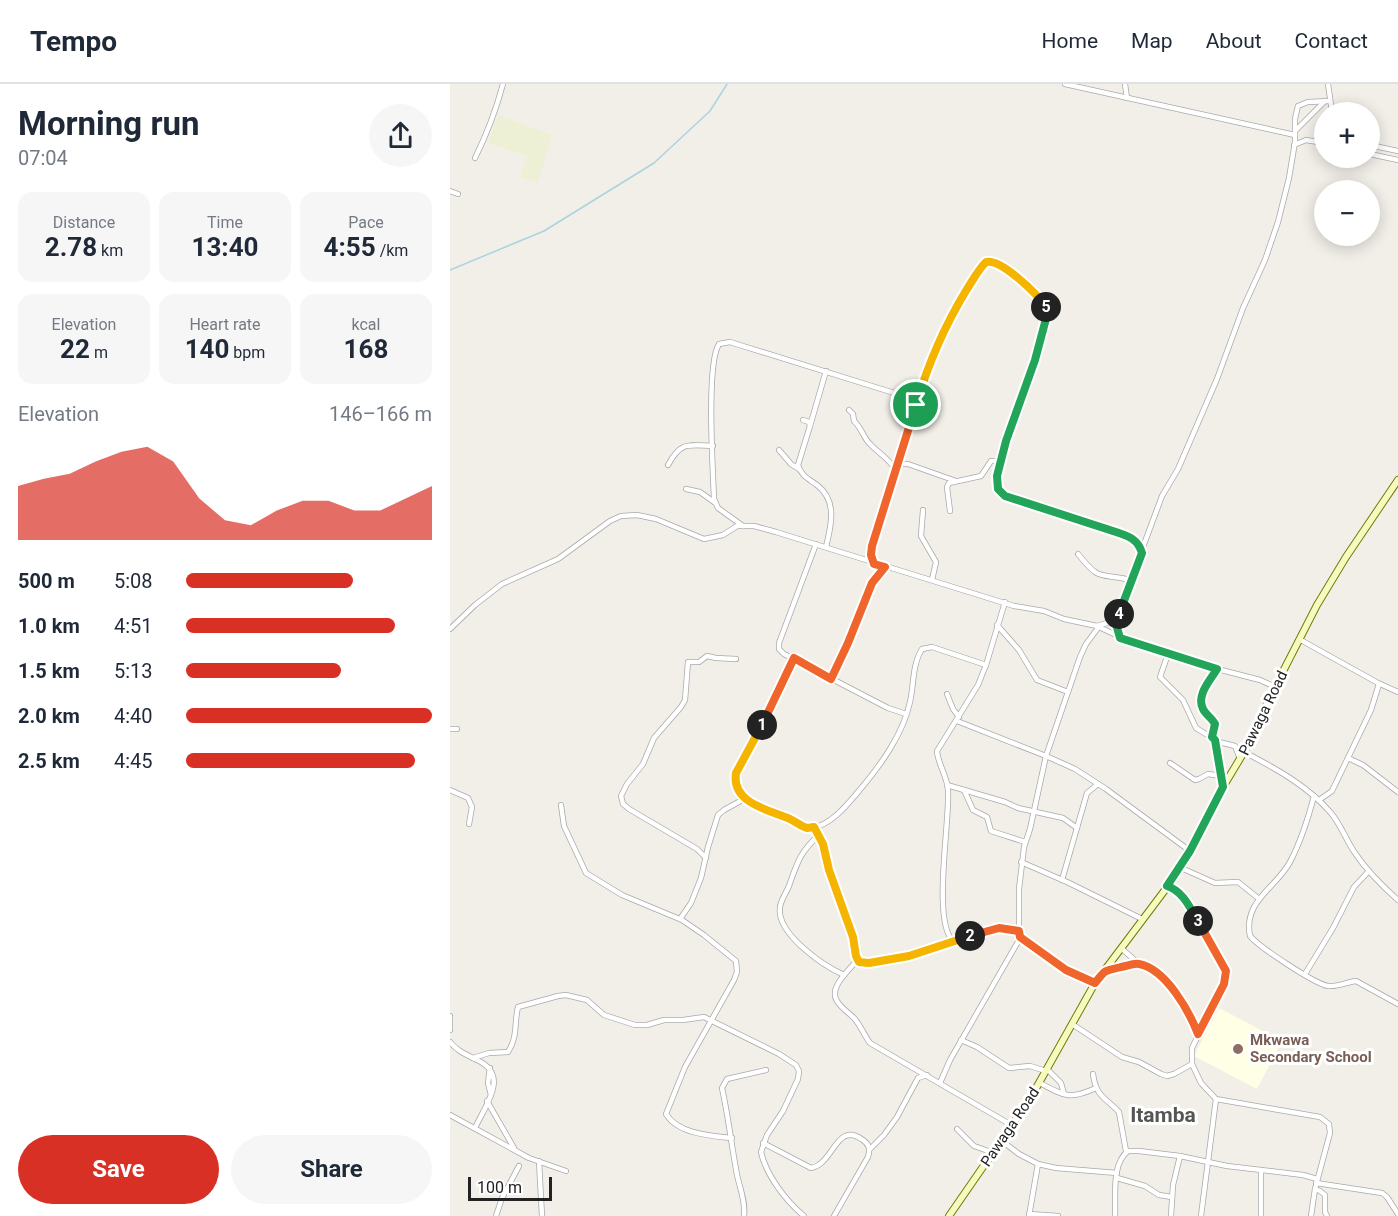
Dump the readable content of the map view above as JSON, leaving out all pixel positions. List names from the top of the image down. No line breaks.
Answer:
{"streets":{"main road":["Pawaga Road"]},"districts":["Itamba"],"places":["Mkwawa Secondary School"],"scale_bar":"100 m","page":{"header":"Tempo","nav":["Home","Map","About","Contact"],"heading":["Morning run","07:04"],"map_buttons":["+","−"],"stats":[["Distance","2.78 km"],["Time","13:40"],["Pace","4:55 /km"],["Elevation","22 m"],["Heart rate","140 bpm"],["kcal","168"]],"pins":["5","4","1","3","2"],"chart":["Elevation","146–166 m"],"list":[{"name":"500 m","note":"5:08"},{"name":"1.0 km","note":"4:51"},{"name":"1.5 km","note":"5:13"},{"name":"2.0 km","note":"4:40"},{"name":"2.5 km","note":"4:45"}],"buttons":["Save","Share"],"scale":"100 m"}}
